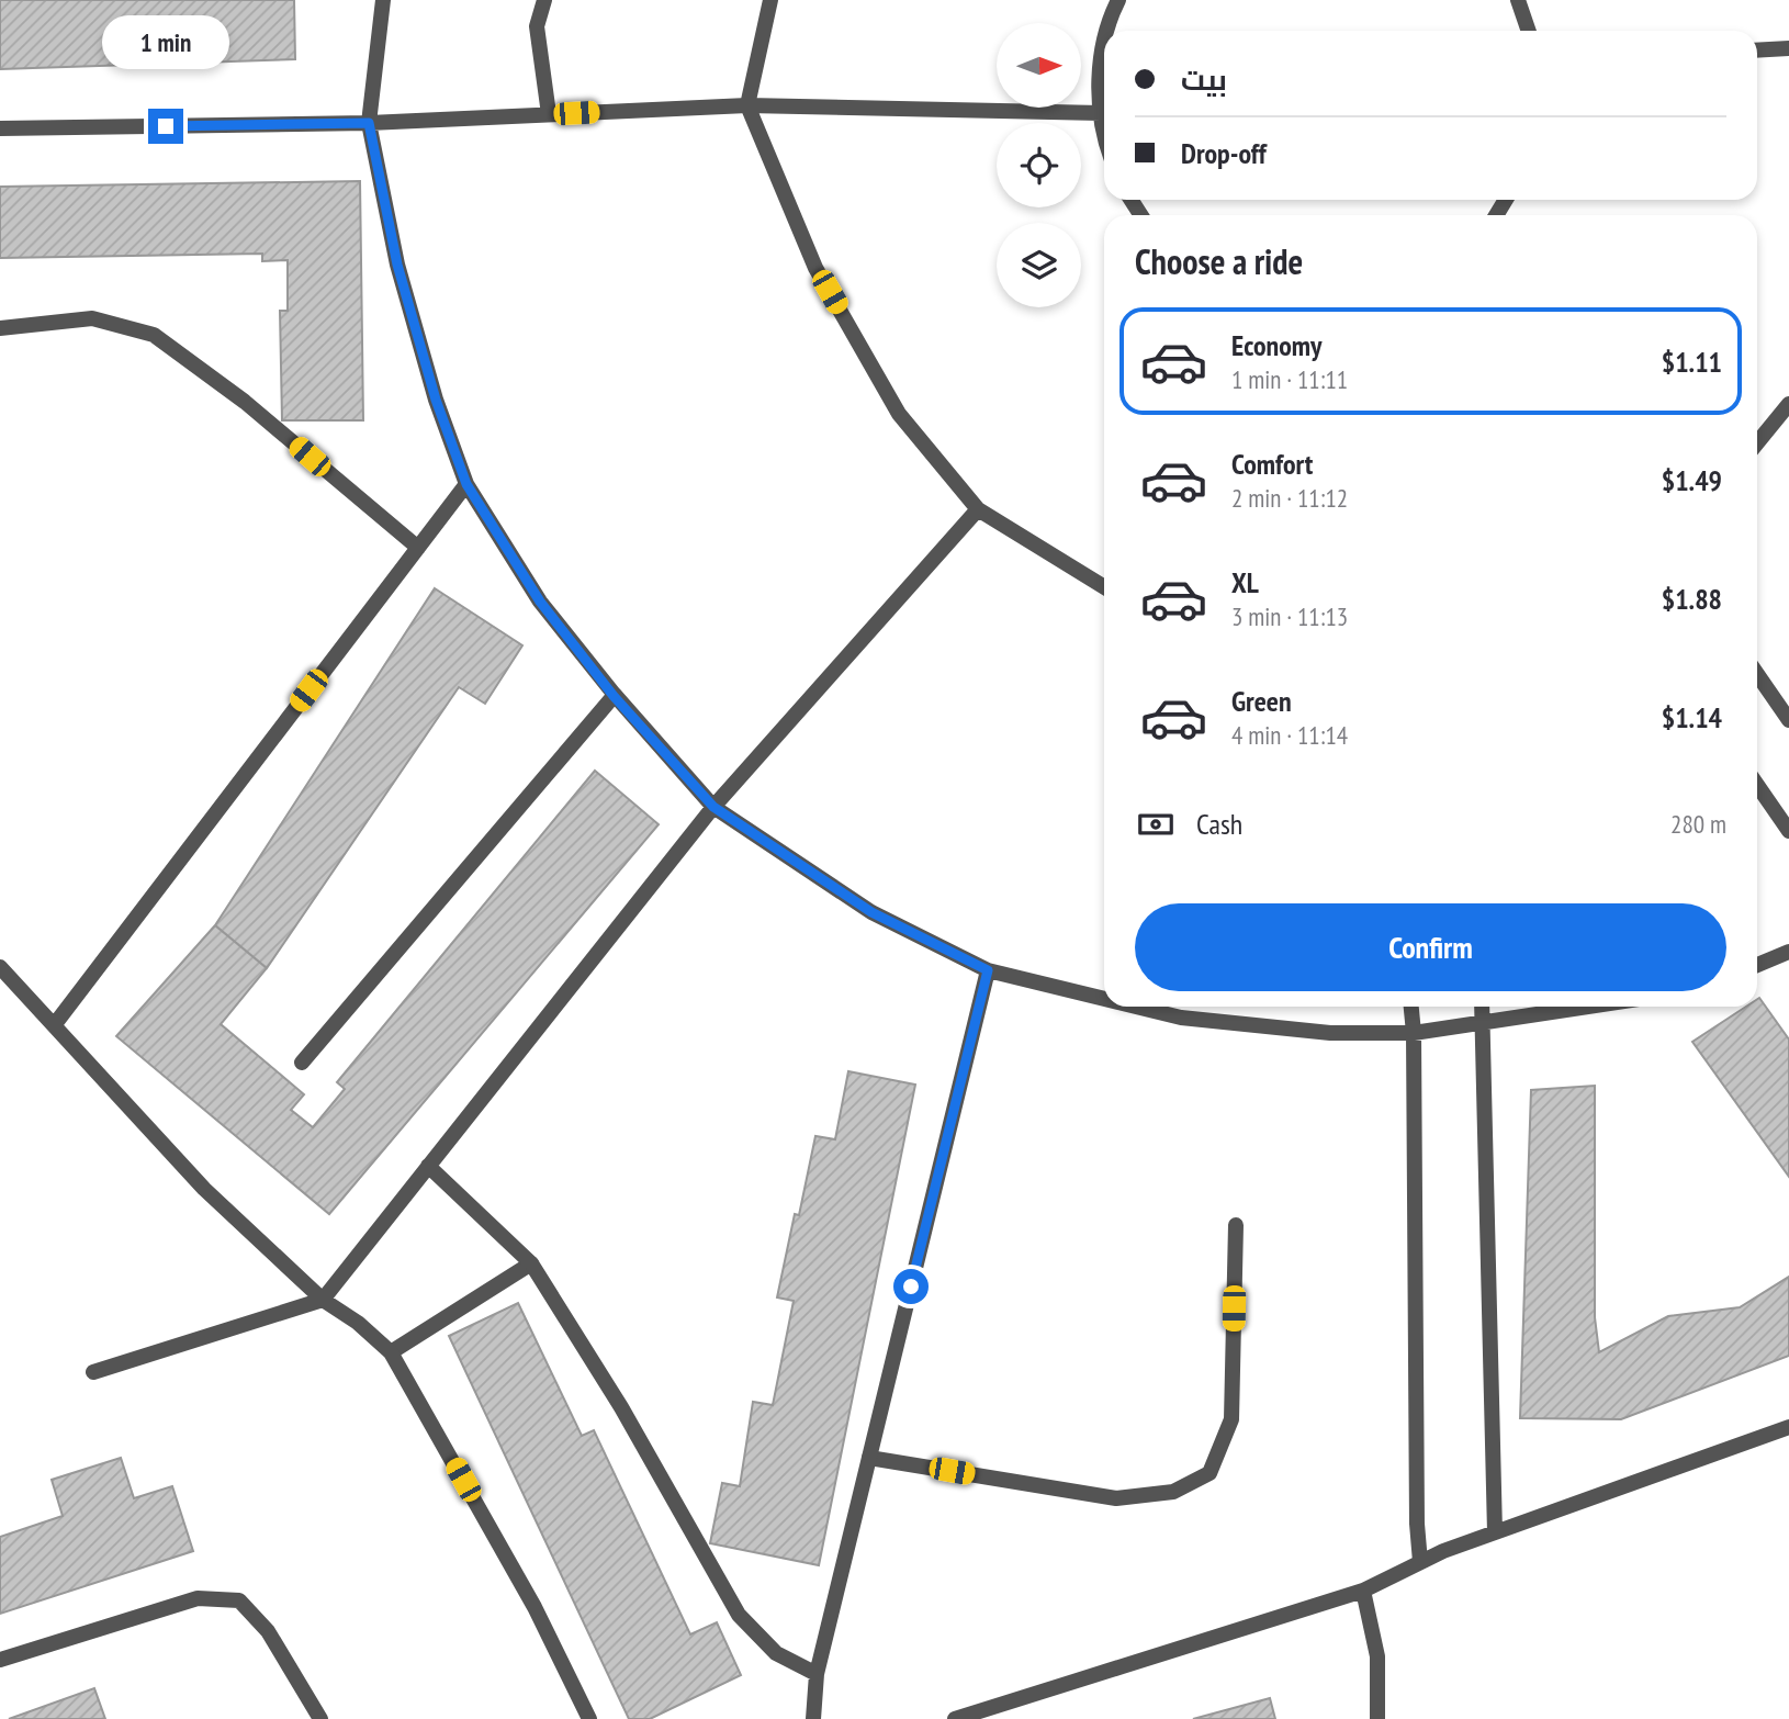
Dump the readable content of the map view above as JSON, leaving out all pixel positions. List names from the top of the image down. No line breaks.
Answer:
{"north":"right","page":{"bubble":"1 min","banner":["بيت","Drop-off"],"heading":"Choose a ride","list":[{"name":"Economy","note":"1 min · 11:11","value":"$1.11"},{"name":"Comfort","note":"2 min · 11:12","value":"$1.49"},{"name":"XL","note":"3 min · 11:13","value":"$1.88"},{"name":"Green","note":"4 min · 11:14","value":"$1.14"}],"pay":["Cash","280 m"],"buttons":"Confirm"}}
